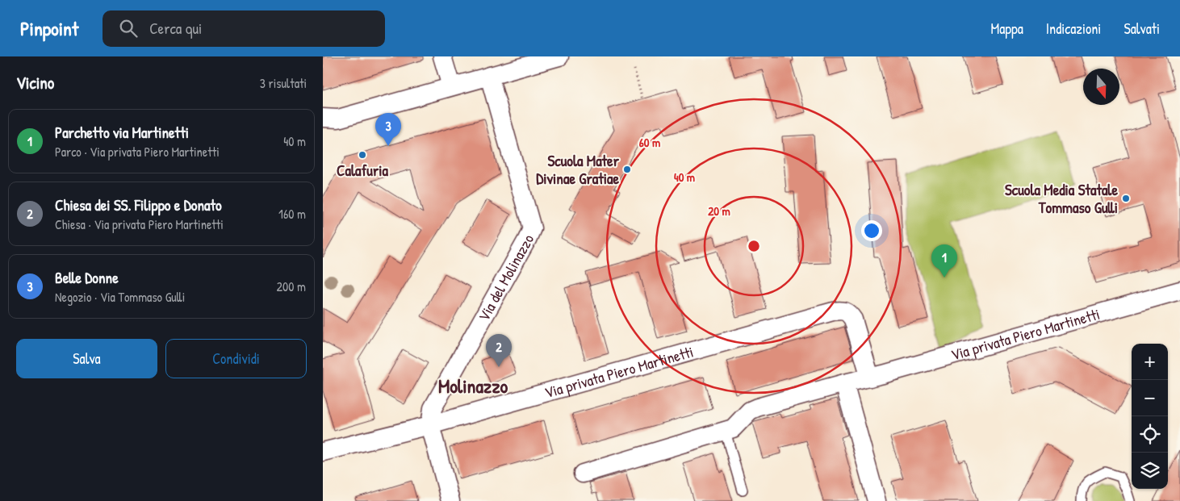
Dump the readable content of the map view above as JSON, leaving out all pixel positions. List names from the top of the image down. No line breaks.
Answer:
{"streets":{"street":["Via del Molinazzo","Via privata Piero Martinetti"]},"crossings":[["Via del Molinazzo","Via privata Piero Martinetti"]],"districts":["Molinazzo"],"places":["Calafuria","Scuola Mater Divinae Gratiae","Scuola Media Statale Tommaso Gulli"],"north":"bottom","page":{"header":"Pinpoint","search":"Cerca qui","nav":["Mappa","Indicazioni","Salvati"],"heading":["Vicino","3 risultati"],"list":[{"mark":"1","name":"Parchetto via Martinetti","note":"Parco · Via privata Piero Martinetti","value":"40 m"},{"mark":"2","name":"Chiesa dei SS. Filippo e Donato","note":"Chiesa · Via privata Piero Martinetti","value":"160 m"},{"mark":"3","name":"Belle Donne","note":"Negozio · Via Tommaso Gulli","value":"200 m"}],"pins":["3","1","2"],"buttons":["Salva","Condividi"],"map_buttons":["+","−"]},"rings":["60 m","40 m","20 m"]}
